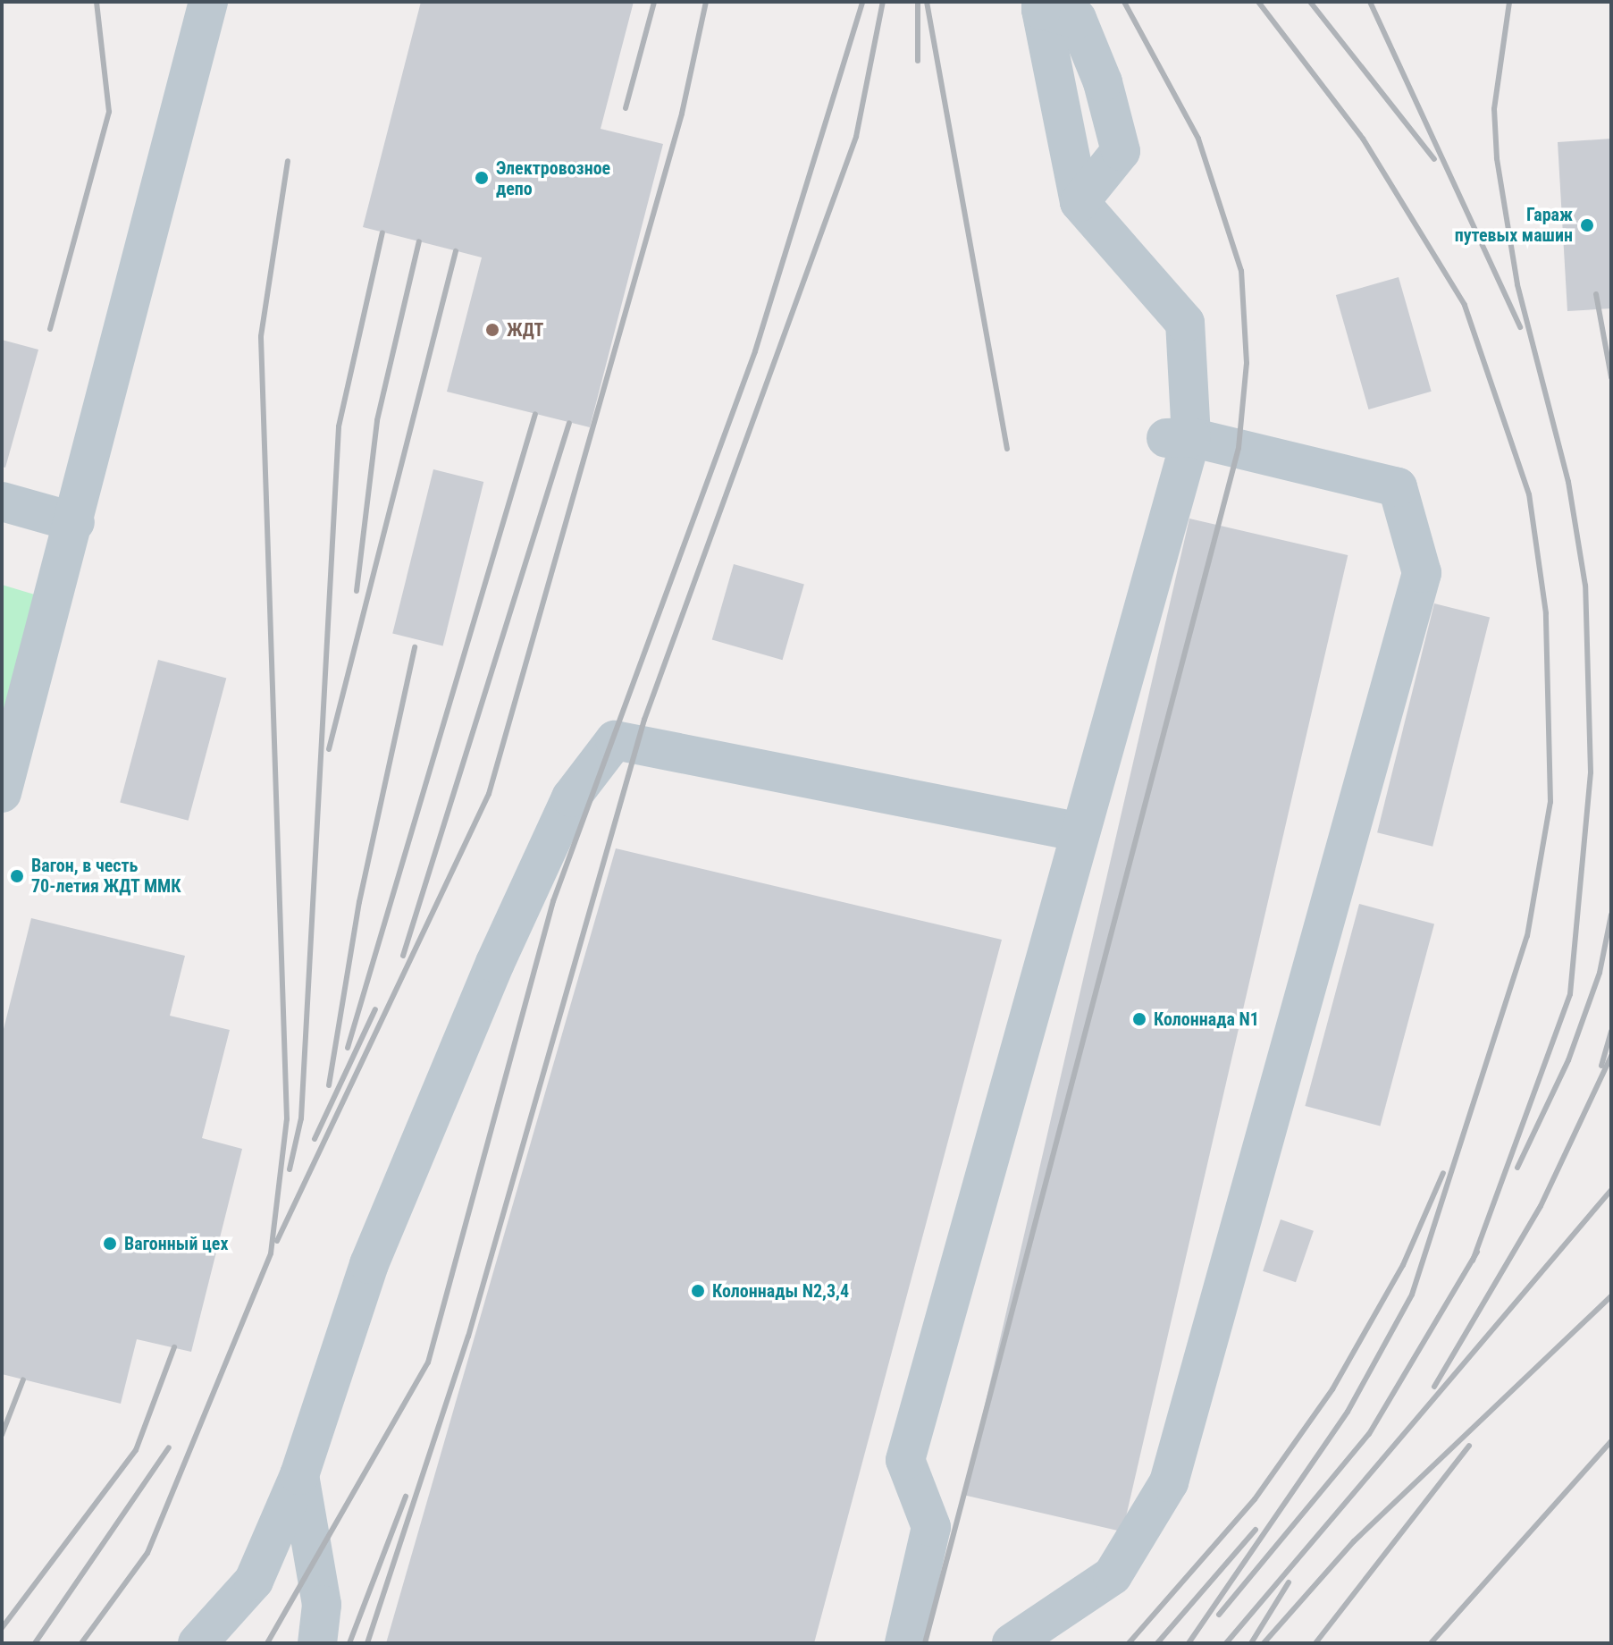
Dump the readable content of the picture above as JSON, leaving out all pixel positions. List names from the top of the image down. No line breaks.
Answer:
{"places":["Электровозное депо","Гараж путевых машин","ЖДТ","Вагон, в честь 70-летия ЖДТ ММК","Колоннада N1","Вагонный цех","Колоннады N2,3,4"]}
